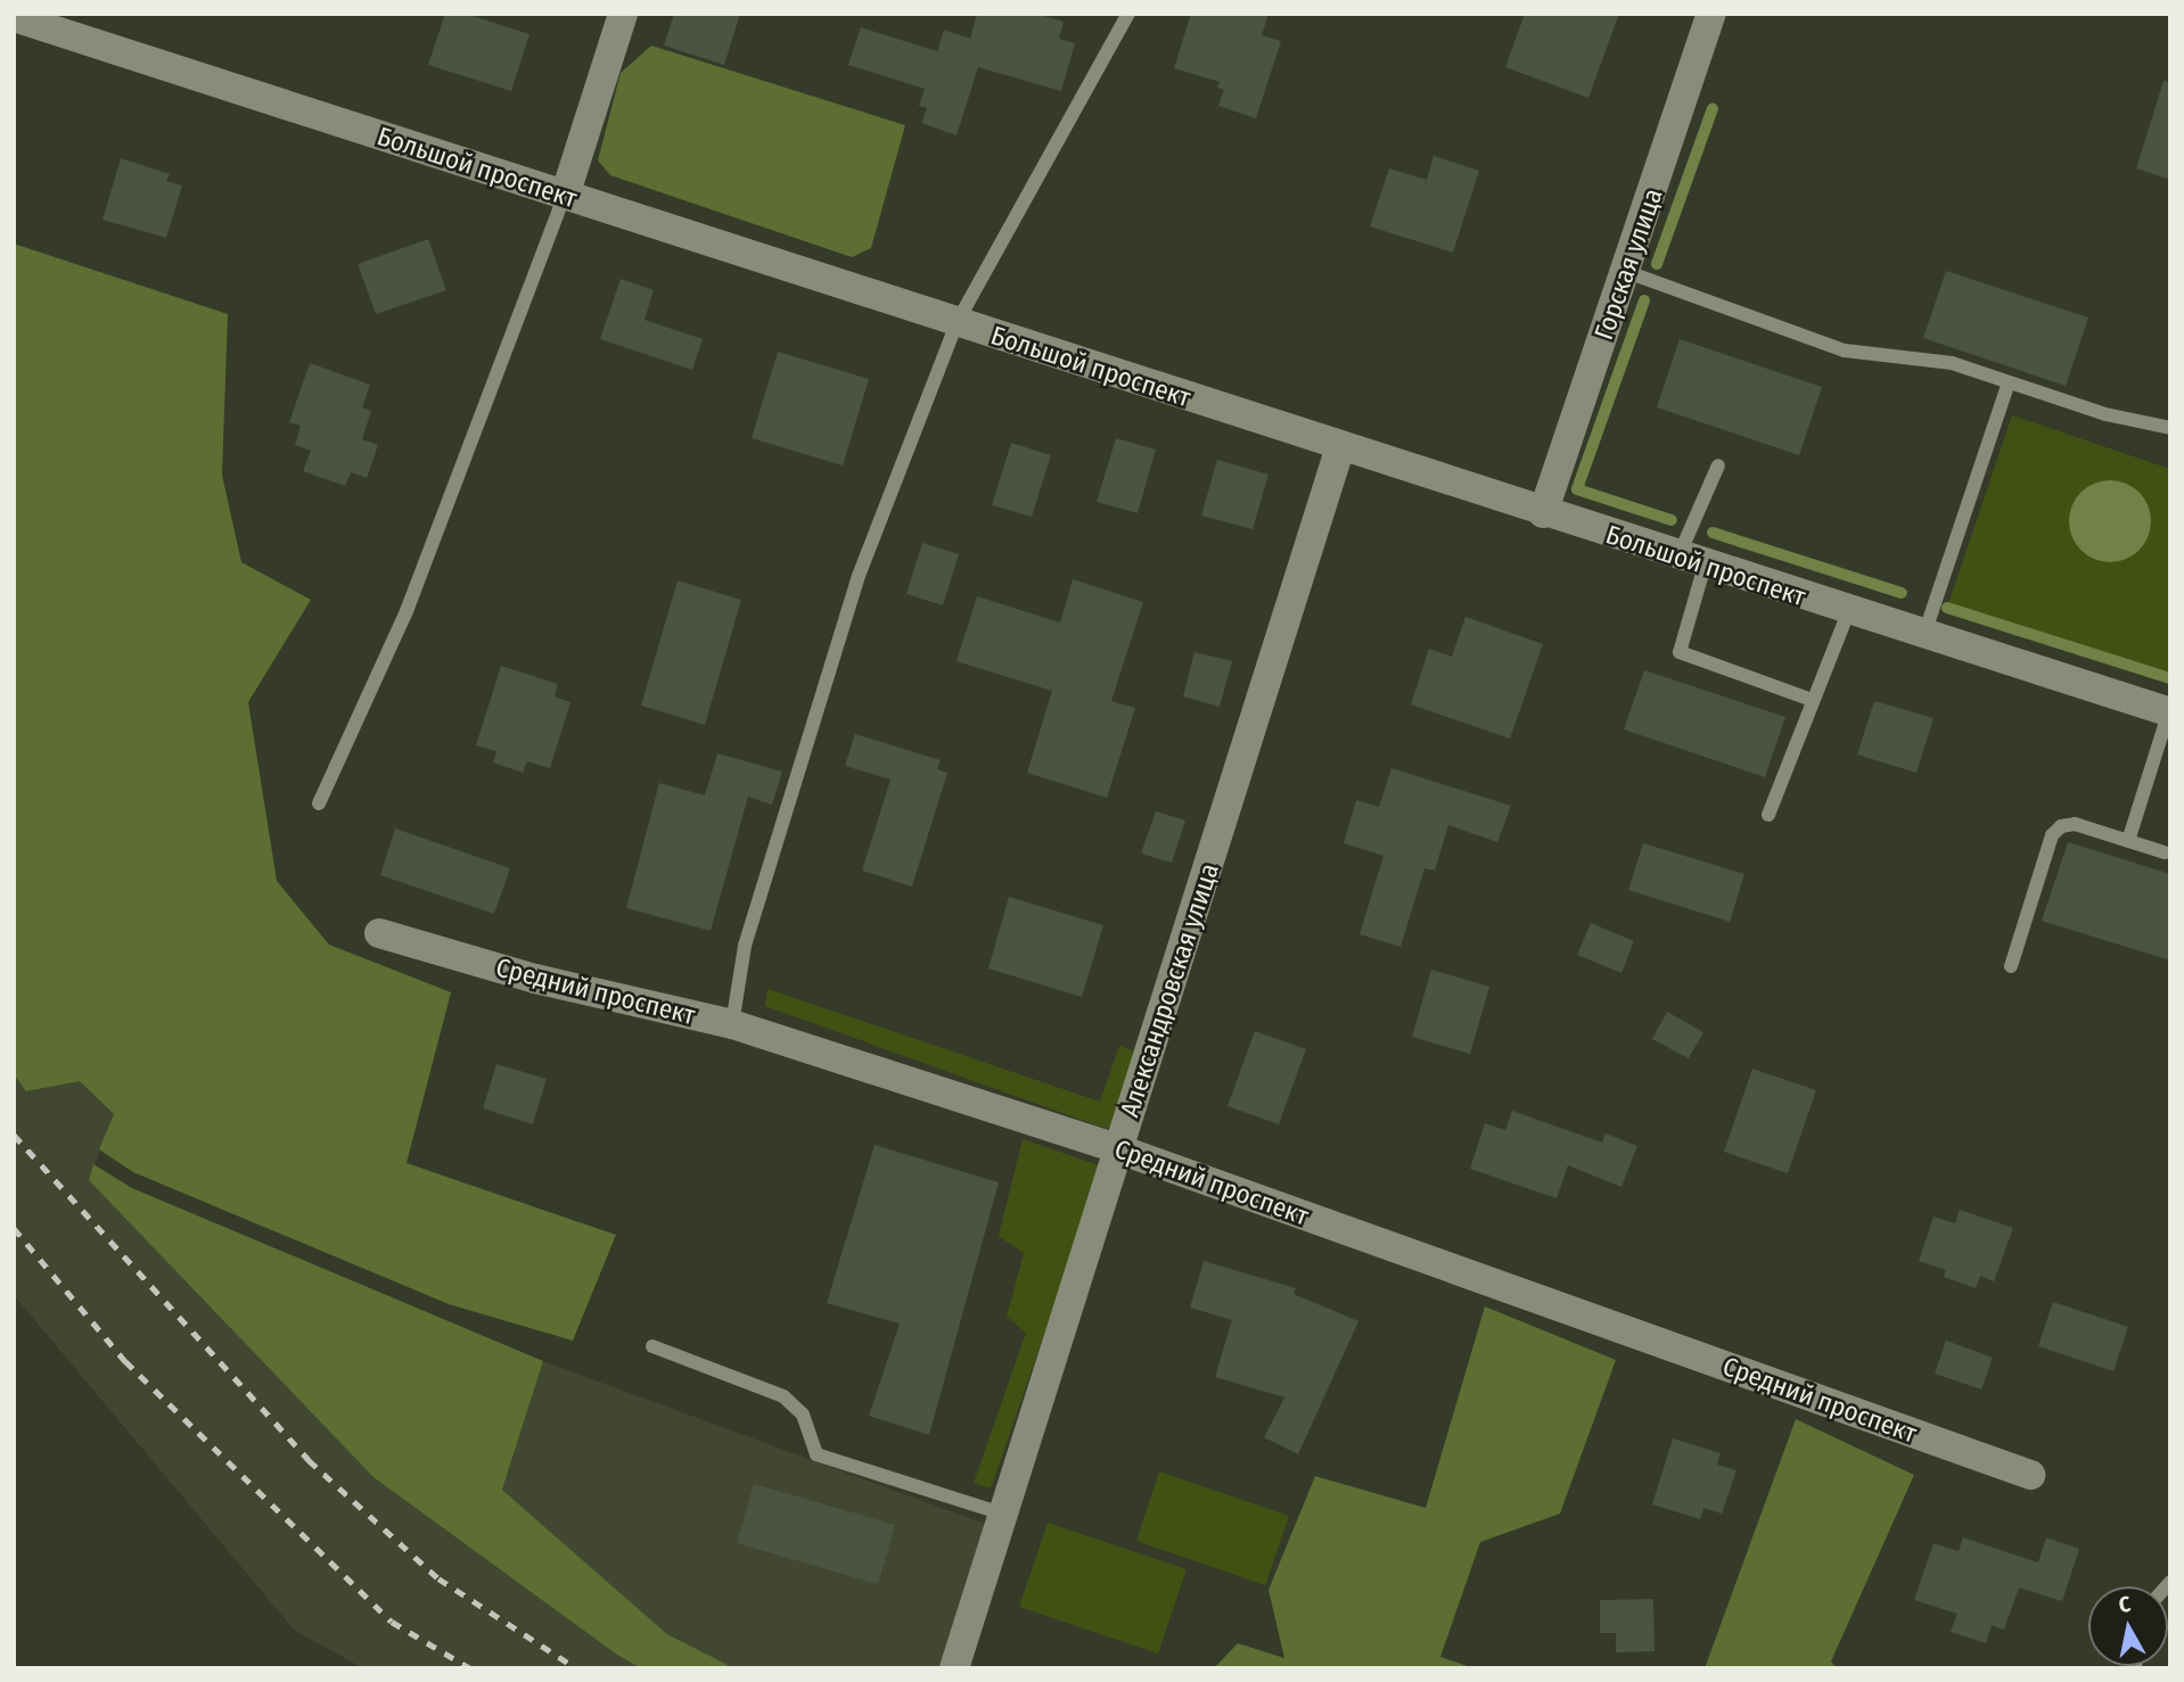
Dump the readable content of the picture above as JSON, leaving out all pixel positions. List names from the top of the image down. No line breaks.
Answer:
{"streets":{"street":["Большой проспект","Горская улица","Александровская улица","Средний проспект"]},"crossings":[["Большой проспект","Горская улица"],["Большой проспект","Александровская улица"],["Александровская улица","Средний проспект"]],"north":"top"}
